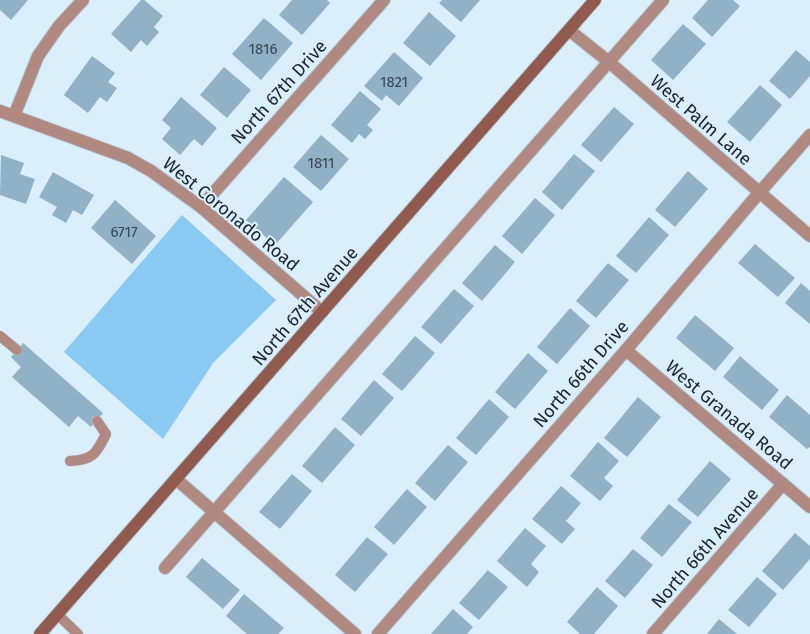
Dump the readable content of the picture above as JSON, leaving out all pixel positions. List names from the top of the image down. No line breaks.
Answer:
{"streets":{"main road":["North 67th Avenue"],"street":["North 67th Drive","West Palm Lane","West Coronado Road","North 66th Drive","West Granada Road","North 66th Avenue"]},"crossings":[["North 67th Drive","West Coronado Road"],["West Palm Lane","North 67th Avenue"],["West Palm Lane","North 66th Drive"],["West Coronado Road","North 67th Avenue"],["North 66th Drive","West Granada Road"],["West Granada Road","North 66th Avenue"]],"house_numbers":["1816","1821","1811","6717"]}
